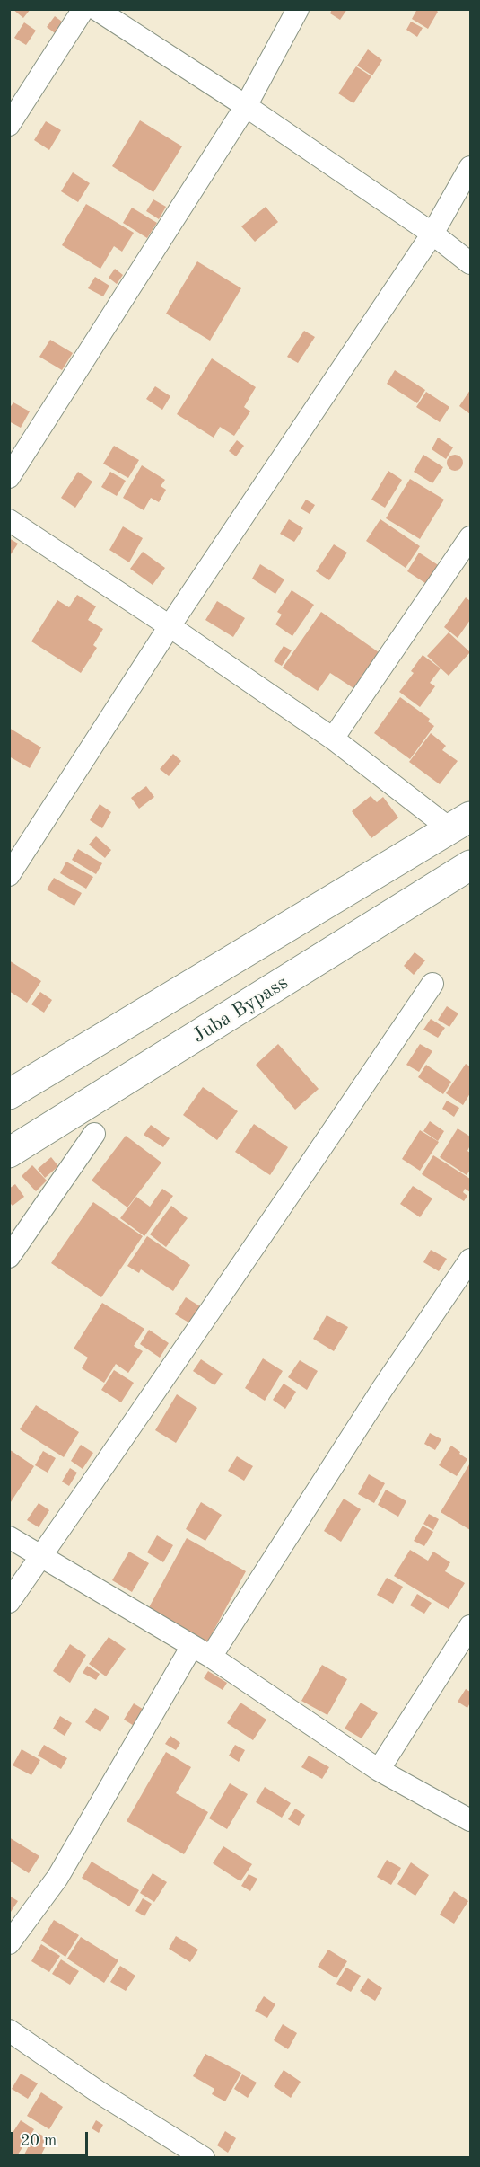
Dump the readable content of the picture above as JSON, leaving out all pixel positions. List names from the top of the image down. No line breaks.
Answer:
{"streets":{"main road":["Juba Bypass"]},"scale_bar":"20 m"}
